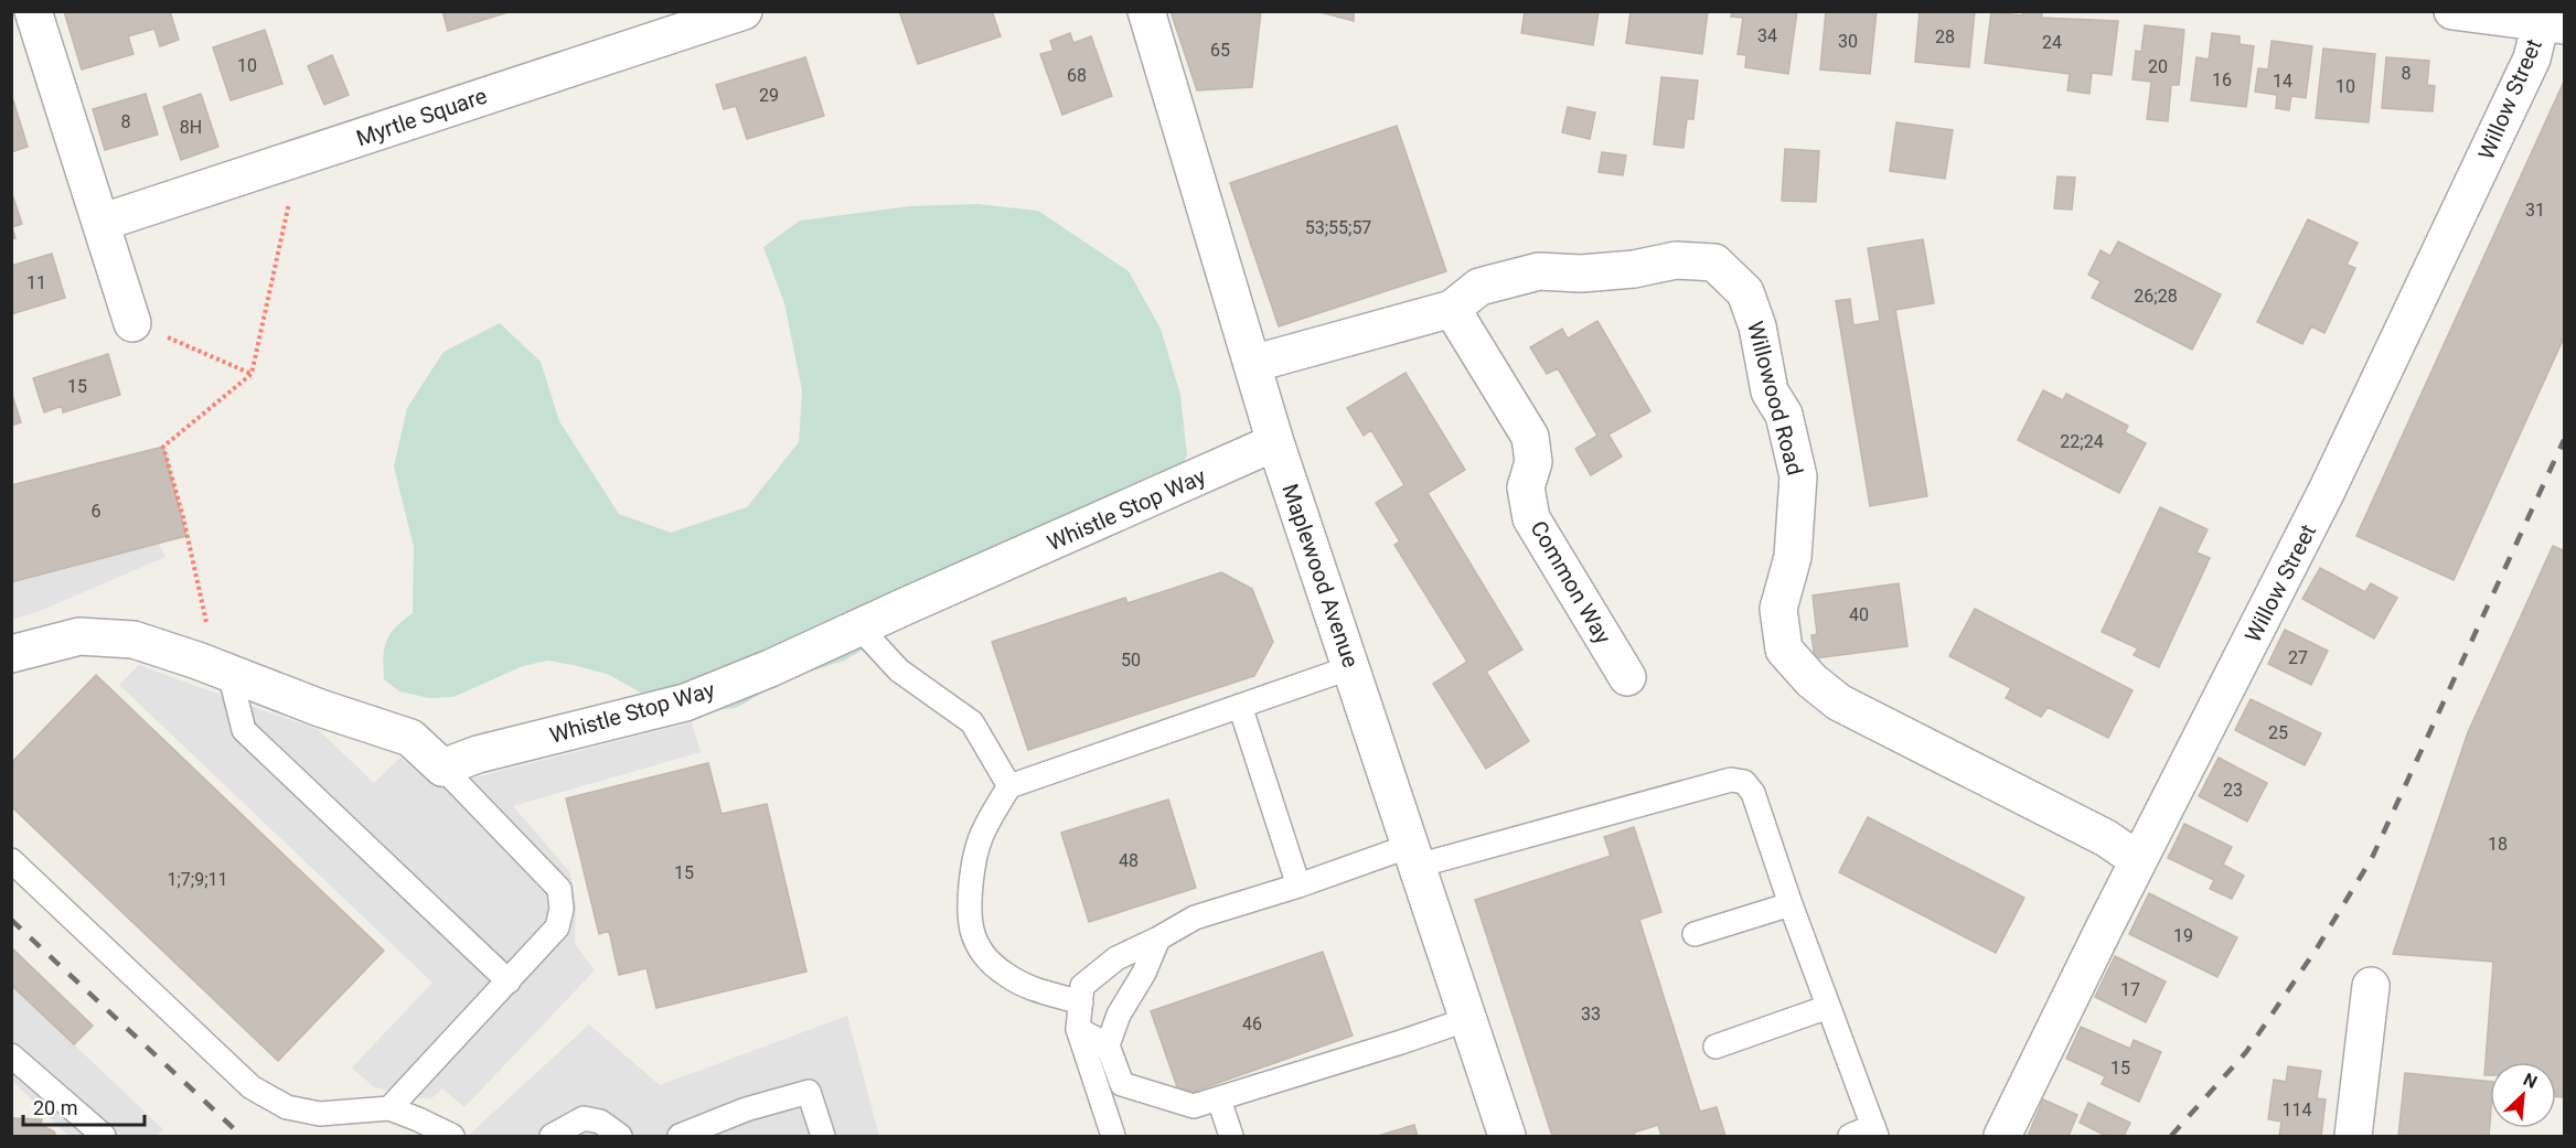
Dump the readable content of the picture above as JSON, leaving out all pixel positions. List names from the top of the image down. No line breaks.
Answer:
{"streets":{"street":["Willow Street","Myrtle Square","Willowood Road","Whistle Stop Way","Maplewood Avenue","Common Way"]},"crossings":[["Willow Street","Willowood Road"],["Willowood Road","Maplewood Avenue"],["Willowood Road","Common Way"],["Whistle Stop Way","Maplewood Avenue"]],"house_numbers":["34","28","30","24","65","10","20","8","68","16","14","10","29","8","8H","31","53;55;57","11","26;28","15","22;24","6","40","27","50","25","23","18","48","15","1;7;9;11","19","17","33","46","15","114"],"scale_bar":"20 m","north":"top right"}
